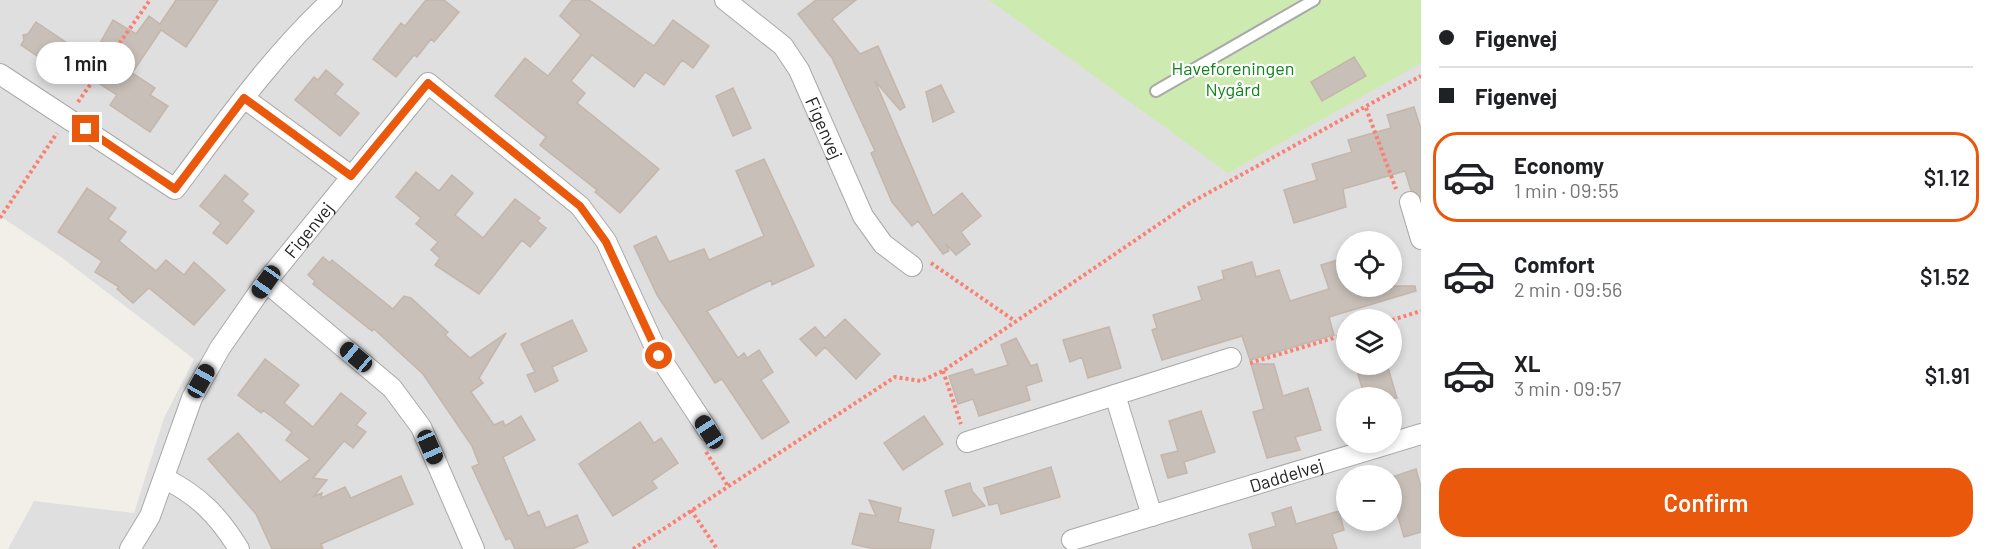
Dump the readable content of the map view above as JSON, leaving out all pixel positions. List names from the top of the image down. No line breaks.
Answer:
{"streets":{"street":["Figenvej","Daddelvej"]},"parks":["Haveforeningen Nygård"],"page":{"banner":["Figenvej","Figenvej"],"bubble":"1 min","list":[{"name":"Economy","note":"1 min · 09:55","value":"$1.12"},{"name":"Comfort","note":"2 min · 09:56","value":"$1.52"},{"name":"XL","note":"3 min · 09:57","value":"$1.91"}],"map_buttons":["+","−"],"buttons":"Confirm"}}
